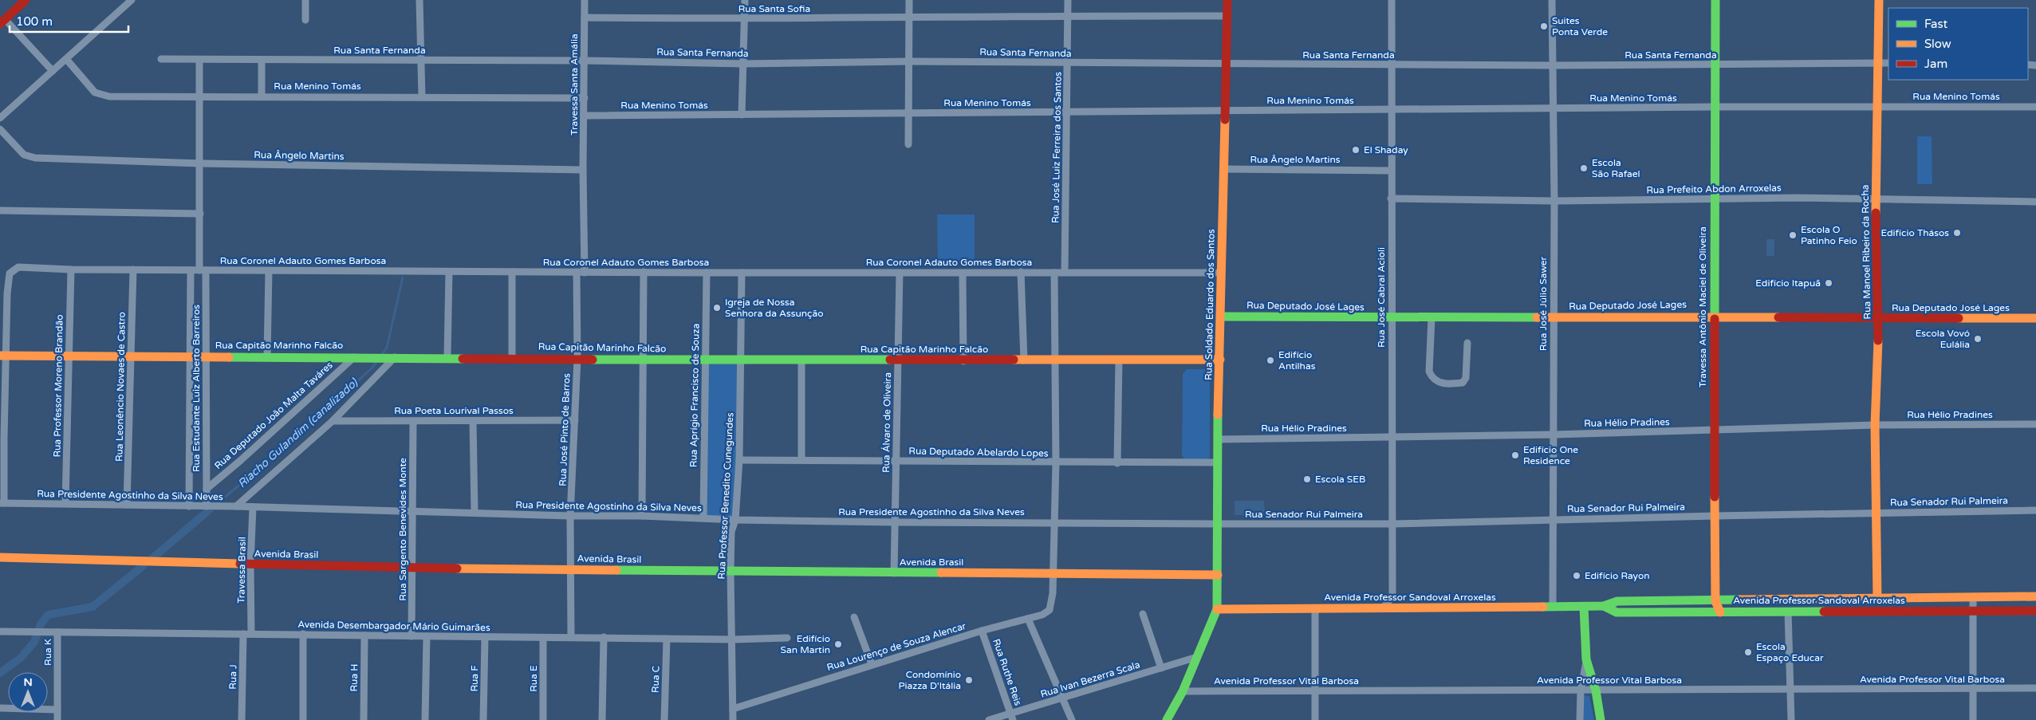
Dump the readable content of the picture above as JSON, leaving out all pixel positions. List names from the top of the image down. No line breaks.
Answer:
{"streets":{"street":["Rua Santa Sofia","Rua Santa Fernanda","Travessa Santa Amália","Rua Menino Tomás","Rua José Luiz Ferreira dos Santos","Rua Ângelo Martins","Rua Prefeito Abdon Arroxelas","Rua Manoel Ribeiro da Rocha","Rua Coronel Adauto Gomes Barbosa","Rua José Cabral Acioli","Rua José Júlio Sawer","Rua Soldado Eduardo dos Santos","Rua Deputado José Lages","Travessa Antônio Maciel de Oliveira","Rua Capitão Marinho Falcão","Rua Professor Moreno Brandão","Rua Leonêncio Novaes de Castro","Rua Estudante Luiz Alberto Barreiros","Rua Aprígio Francisco de Souza","Rua Poeta Lourival Passos","Rua Hélio Pradines","Rua Deputado João Malta Taváres","Rua Álvaro de Oliveira","Rua José Pinto de Barros","Rua Deputado Abelardo Lopes","Rua Presidente Agostinho da Silva Neves","Rua Professor Benedito Cunegundes","Rua Senador Rui Palmeira","Rua Sargento Benevides Monte","Avenida Brasil","Travessa Brasil","Avenida Professor Sandoval Arroxelas","Avenida Desembargador Mário Guimarães","Rua Lourenço de Souza Alencar","Rua K","Rua Ruthe Reis","Rua J","Rua H","Rua F","Rua E","Rua C","Rua Ivan Bezerra Scala","Avenida Professor Vital Barbosa"]},"crossings":[["Rua Santa Sofia","Travessa Santa Amália"],["Rua Santa Sofia","Rua José Luiz Ferreira dos Santos"],["Rua Santa Sofia","Rua Soldado Eduardo dos Santos"],["Rua Santa Fernanda","Travessa Santa Amália"],["Rua Santa Fernanda","Rua José Luiz Ferreira dos Santos"],["Rua Santa Fernanda","Rua Manoel Ribeiro da Rocha"],["Rua Santa Fernanda","Rua José Cabral Acioli"],["Rua Santa Fernanda","Rua José Júlio Sawer"],["Rua Santa Fernanda","Rua Soldado Eduardo dos Santos"],["Rua Santa Fernanda","Travessa Antônio Maciel de Oliveira"],["Rua Santa Fernanda","Rua Estudante Luiz Alberto Barreiros"],["Travessa Santa Amália","Rua Menino Tomás"],["Travessa Santa Amália","Rua Ângelo Martins"],["Rua Menino Tomás","Rua José Luiz Ferreira dos Santos"],["Rua Menino Tomás","Rua Manoel Ribeiro da Rocha"],["Rua Menino Tomás","Rua José Cabral Acioli"],["Rua Menino Tomás","Rua José Júlio Sawer"],["Rua Menino Tomás","Rua Soldado Eduardo dos Santos"],["Rua Menino Tomás","Travessa Antônio Maciel de Oliveira"],["Rua Menino Tomás","Rua Estudante Luiz Alberto Barreiros"],["Rua José Luiz Ferreira dos Santos","Rua Coronel Adauto Gomes Barbosa"],["Rua Ângelo Martins","Rua José Cabral Acioli"],["Rua Ângelo Martins","Rua Soldado Eduardo dos Santos"],["Rua Ângelo Martins","Rua Estudante Luiz Alberto Barreiros"],["Rua Prefeito Abdon Arroxelas","Rua Manoel Ribeiro da Rocha"],["Rua Prefeito Abdon Arroxelas","Rua José Cabral Acioli"],["Rua Prefeito Abdon Arroxelas","Rua José Júlio Sawer"],["Rua Prefeito Abdon Arroxelas","Travessa Antônio Maciel de Oliveira"],["Rua Manoel Ribeiro da Rocha","Rua Deputado José Lages"],["Rua Manoel Ribeiro da Rocha","Rua Hélio Pradines"],["Rua Manoel Ribeiro da Rocha","Rua Senador Rui Palmeira"],["Rua Manoel Ribeiro da Rocha","Avenida Professor Sandoval Arroxelas"],["Rua Coronel Adauto Gomes Barbosa","Rua Soldado Eduardo dos Santos"],["Rua Coronel Adauto Gomes Barbosa","Rua Professor Moreno Brandão"],["Rua Coronel Adauto Gomes Barbosa","Rua Leonêncio Novaes de Castro"],["Rua Coronel Adauto Gomes Barbosa","Rua Estudante Luiz Alberto Barreiros"],["Rua Coronel Adauto Gomes Barbosa","Rua Aprígio Francisco de Souza"],["Rua Coronel Adauto Gomes Barbosa","Rua Álvaro de Oliveira"],["Rua Coronel Adauto Gomes Barbosa","Rua José Pinto de Barros"],["Rua Coronel Adauto Gomes Barbosa","Rua Professor Benedito Cunegundes"],["Rua José Cabral Acioli","Rua Deputado José Lages"],["Rua José Cabral Acioli","Rua Hélio Pradines"],["Rua José Cabral Acioli","Rua Senador Rui Palmeira"],["Rua José Júlio Sawer","Rua Deputado José Lages"],["Rua José Júlio Sawer","Rua Hélio Pradines"],["Rua José Júlio Sawer","Rua Senador Rui Palmeira"],["Rua José Júlio Sawer","Avenida Professor Sandoval Arroxelas"],["Rua Soldado Eduardo dos Santos","Rua Deputado José Lages"],["Rua Soldado Eduardo dos Santos","Rua Capitão Marinho Falcão"],["Rua Soldado Eduardo dos Santos","Rua Hélio Pradines"],["Rua Soldado Eduardo dos Santos","Rua Deputado Abelardo Lopes"],["Rua Soldado Eduardo dos Santos","Rua Presidente Agostinho da Silva Neves"],["Rua Soldado Eduardo dos Santos","Rua Senador Rui Palmeira"],["Rua Soldado Eduardo dos Santos","Avenida Brasil"],["Rua Soldado Eduardo dos Santos","Avenida Professor Sandoval Arroxelas"],["Rua Deputado José Lages","Travessa Antônio Maciel de Oliveira"],["Travessa Antônio Maciel de Oliveira","Rua Hélio Pradines"],["Travessa Antônio Maciel de Oliveira","Rua Senador Rui Palmeira"],["Travessa Antônio Maciel de Oliveira","Avenida Professor Sandoval Arroxelas"],["Rua Capitão Marinho Falcão","Rua Professor Moreno Brandão"],["Rua Capitão Marinho Falcão","Rua Leonêncio Novaes de Castro"],["Rua Capitão Marinho Falcão","Rua Estudante Luiz Alberto Barreiros"],["Rua Capitão Marinho Falcão","Rua Aprígio Francisco de Souza"],["Rua Capitão Marinho Falcão","Rua Deputado João Malta Taváres"],["Rua Capitão Marinho Falcão","Rua Álvaro de Oliveira"],["Rua Capitão Marinho Falcão","Rua José Pinto de Barros"],["Rua Capitão Marinho Falcão","Rua Professor Benedito Cunegundes"],["Rua Professor Moreno Brandão","Rua Presidente Agostinho da Silva Neves"],["Rua Leonêncio Novaes de Castro","Rua Presidente Agostinho da Silva Neves"],["Rua Estudante Luiz Alberto Barreiros","Rua Deputado João Malta Taváres"],["Rua Estudante Luiz Alberto Barreiros","Rua Presidente Agostinho da Silva Neves"],["Rua Aprígio Francisco de Souza","Rua Presidente Agostinho da Silva Neves"],["Rua Poeta Lourival Passos","Rua José Pinto de Barros"],["Rua Poeta Lourival Passos","Rua Sargento Benevides Monte"],["Rua Álvaro de Oliveira","Rua Deputado Abelardo Lopes"],["Rua Álvaro de Oliveira","Rua Presidente Agostinho da Silva Neves"],["Rua Álvaro de Oliveira","Avenida Brasil"],["Rua José Pinto de Barros","Rua Presidente Agostinho da Silva Neves"],["Rua José Pinto de Barros","Avenida Brasil"],["Rua José Pinto de Barros","Avenida Desembargador Mário Guimarães"],["Rua Deputado Abelardo Lopes","Rua Professor Benedito Cunegundes"],["Rua Presidente Agostinho da Silva Neves","Rua Professor Benedito Cunegundes"],["Rua Presidente Agostinho da Silva Neves","Rua Senador Rui Palmeira"],["Rua Presidente Agostinho da Silva Neves","Rua Sargento Benevides Monte"],["Rua Presidente Agostinho da Silva Neves","Travessa Brasil"],["Rua Professor Benedito Cunegundes","Avenida Brasil"],["Rua Professor Benedito Cunegundes","Avenida Desembargador Mário Guimarães"],["Rua Professor Benedito Cunegundes","Rua Lourenço de Souza Alencar"],["Rua Sargento Benevides Monte","Avenida Brasil"],["Rua Sargento Benevides Monte","Avenida Desembargador Mário Guimarães"],["Avenida Brasil","Travessa Brasil"],["Avenida Brasil","Rua Lourenço de Souza Alencar"],["Travessa Brasil","Avenida Desembargador Mário Guimarães"],["Avenida Desembargador Mário Guimarães","Rua K"],["Avenida Desembargador Mário Guimarães","Rua J"],["Avenida Desembargador Mário Guimarães","Rua H"],["Avenida Desembargador Mário Guimarães","Rua F"],["Avenida Desembargador Mário Guimarães","Rua E"],["Avenida Desembargador Mário Guimarães","Rua C"],["Rua Lourenço de Souza Alencar","Rua Ruthe Reis"],["Rua Ruthe Reis","Rua Ivan Bezerra Scala"]],"water":["Riacho Gulandim (canalizado)"],"places":["Suites Ponta Verde","El Shaday","Escola São Rafael","Edifício Thásos","Escola O Patinho Feio","Edifício Itapuã","Igreja de Nossa Senhora da Assunção","Escola Vovó Eulália","Edifício Antilhas","Edifício One Residence","Escola SEB","Edifício Rayon","Edifício San Martin","Escola Espaço Educar","Condomínio Piazza D'Itália"],"legend":["Fast","Slow","Jam"],"scale_bar":"100 m","north":"top"}
